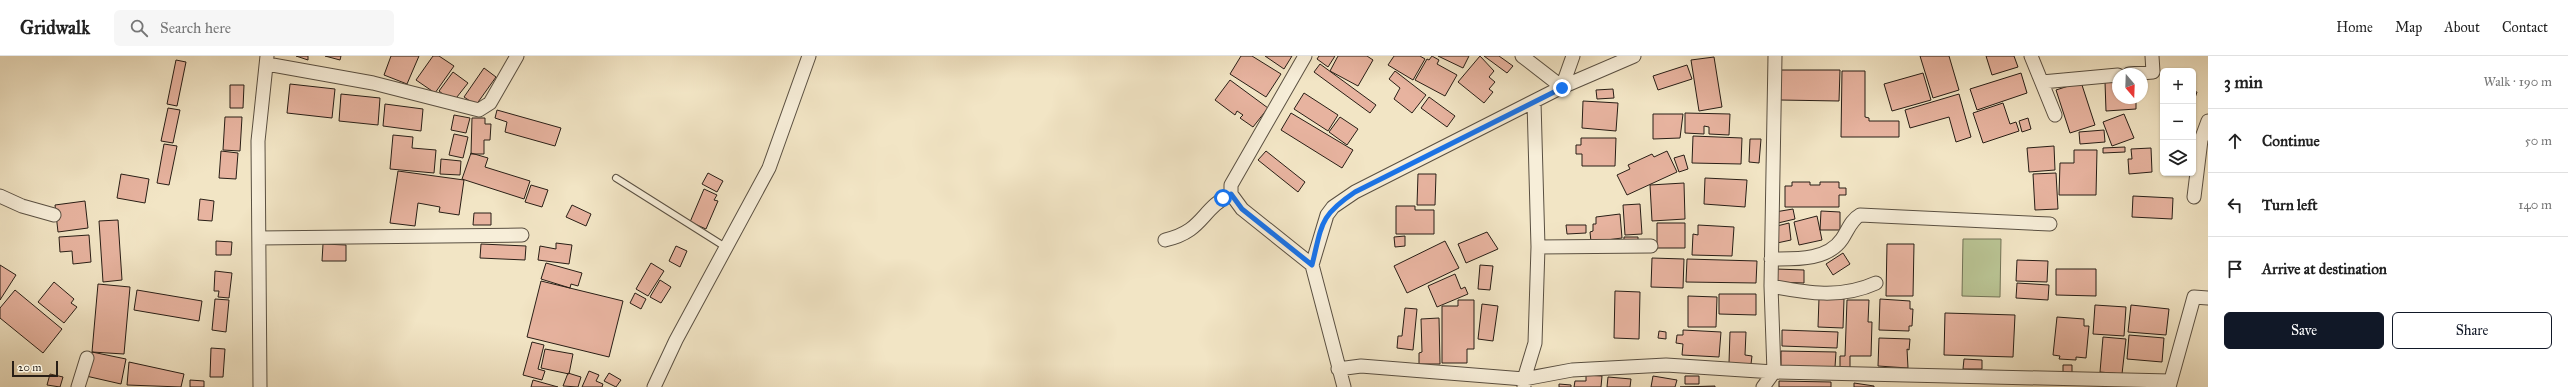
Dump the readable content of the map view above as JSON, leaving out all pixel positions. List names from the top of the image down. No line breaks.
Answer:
{"scale_bar":"20 m","north":"bottom","page":{"header":"Gridwalk","search":"Search here","nav":["Home","Map","About","Contact"],"heading":["3 min","Walk · 190 m"],"map_buttons":["+","−"],"list":[["Continue","50 m"],["Turn left","140 m"],"Arrive at destination"],"buttons":["Save","Share"],"scale":"20 m"}}
